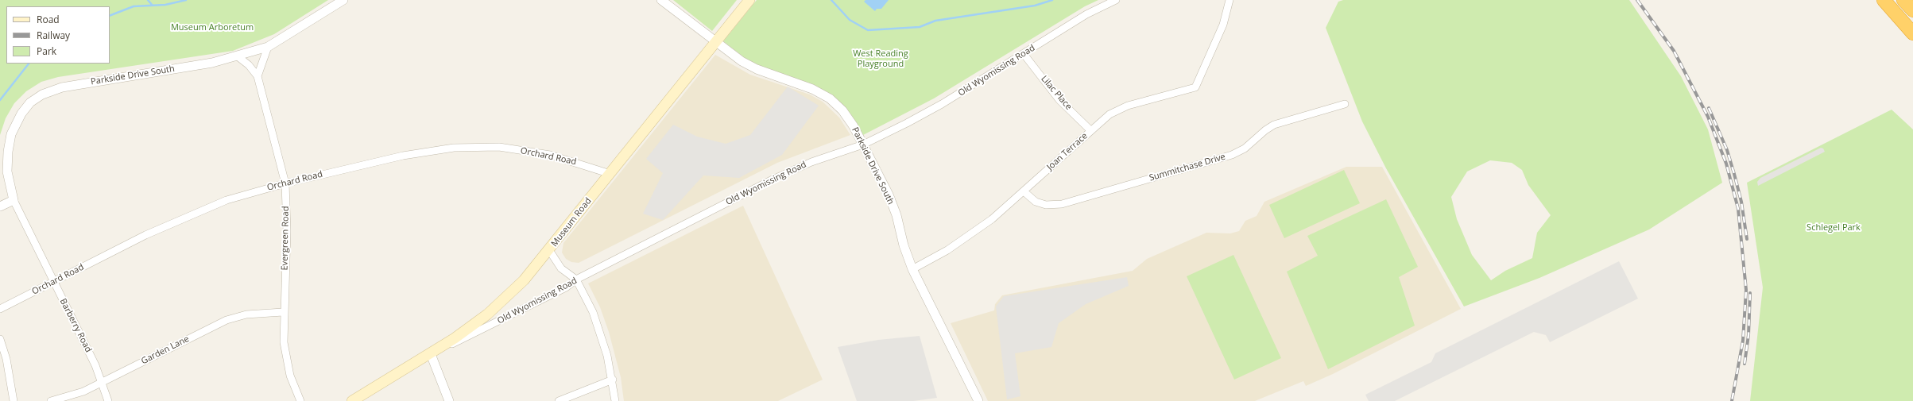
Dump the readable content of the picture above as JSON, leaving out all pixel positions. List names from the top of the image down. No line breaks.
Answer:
{"streets":{"main road":["Museum Road"],"street":["Old Wyomissing Road","Parkside Drive South","Lilac Place","Joan Terrace","Orchard Road","Summitchase Drive","Evergreen Road","Barberry Road","Garden Lane"]},"crossings":[["Old Wyomissing Road","Parkside Drive South"],["Old Wyomissing Road","Lilac Place"],["Old Wyomissing Road","Museum Road"],["Parkside Drive South","Joan Terrace"],["Parkside Drive South","Museum Road"],["Parkside Drive South","Evergreen Road"],["Parkside Drive South","Barberry Road"],["Lilac Place","Joan Terrace"],["Joan Terrace","Summitchase Drive"],["Orchard Road","Museum Road"],["Orchard Road","Evergreen Road"],["Orchard Road","Barberry Road"],["Evergreen Road","Garden Lane"],["Barberry Road","Garden Lane"]],"parks":["Museum Arboretum","West Reading Playground","Schlegel Park"],"legend":["Road","Railway","Park"]}
